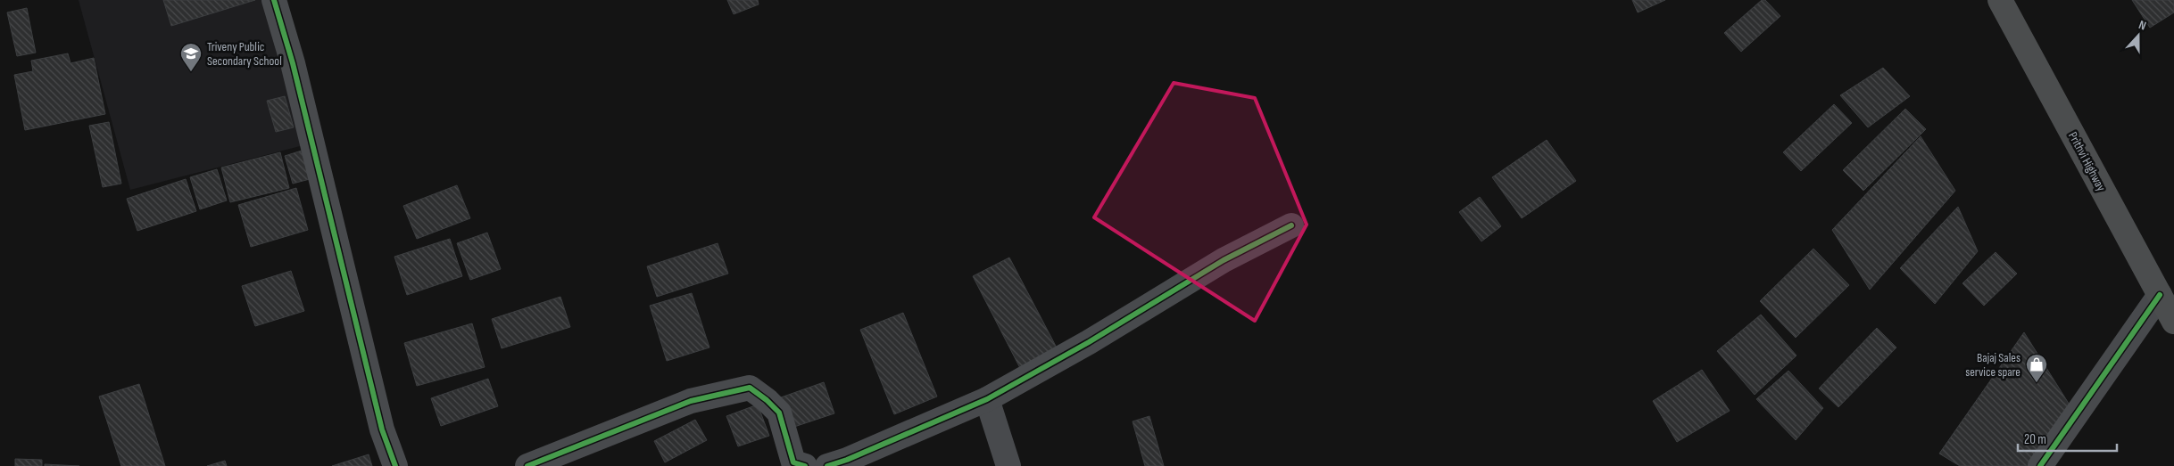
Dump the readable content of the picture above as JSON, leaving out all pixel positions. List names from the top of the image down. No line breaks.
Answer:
{"streets":{"highway":["Prithvi Highway"]},"places":{"school or university":["Triveny Public Secondary School"],"shop":["Bajaj Sales service spare"]},"scale_bar":"20 m","north":"top"}
